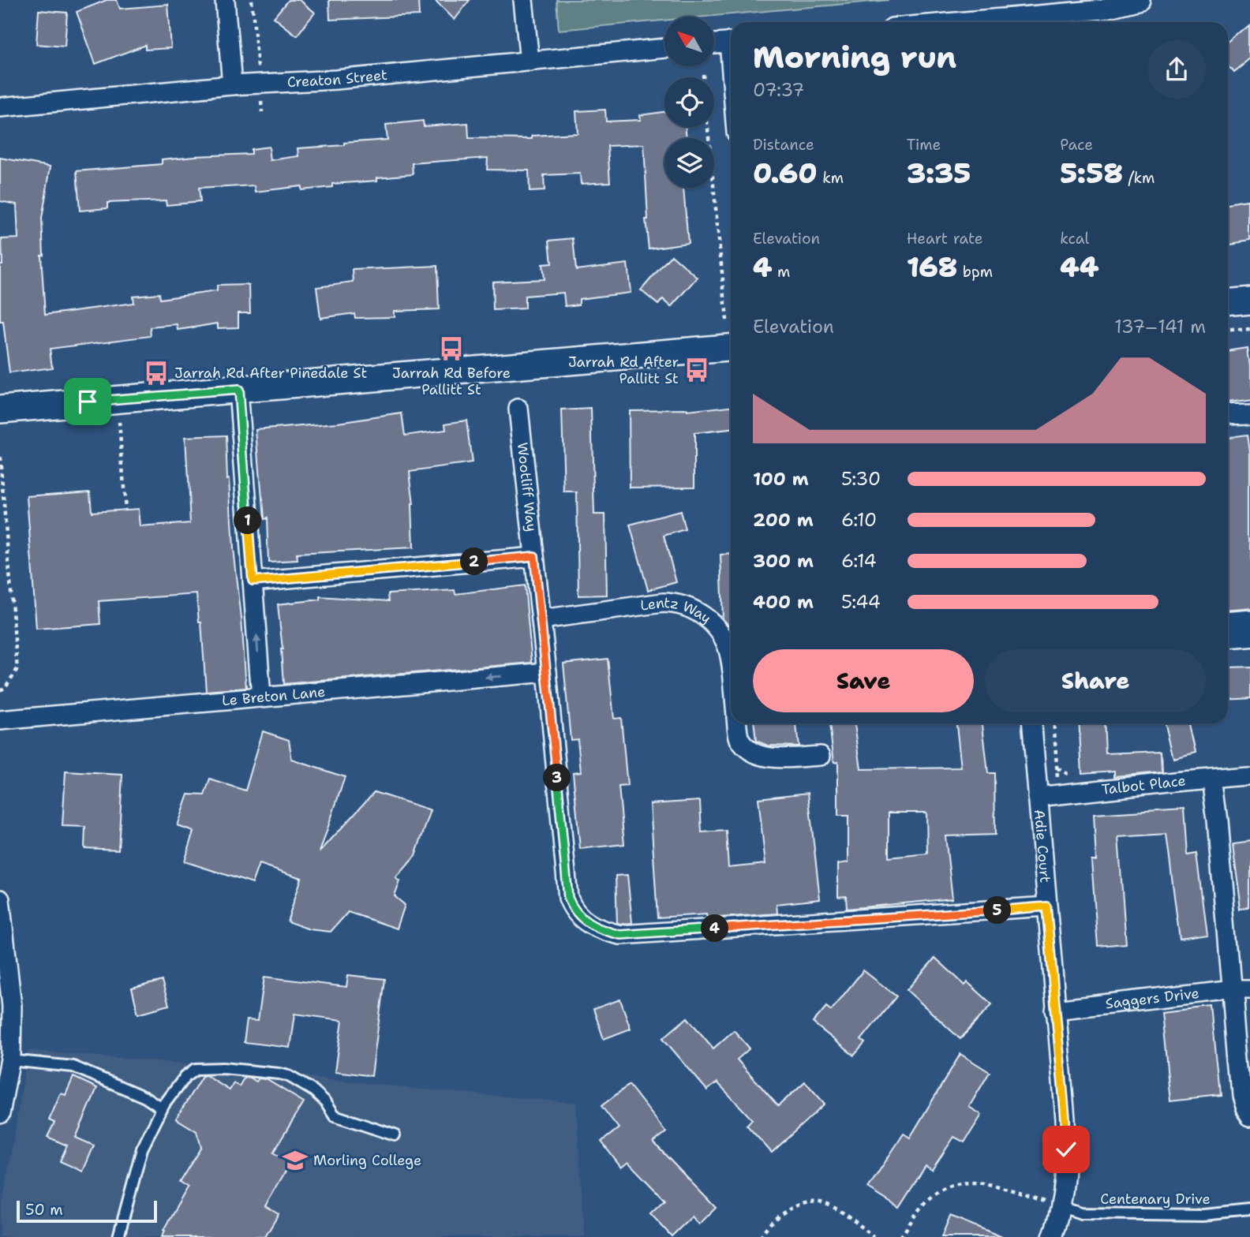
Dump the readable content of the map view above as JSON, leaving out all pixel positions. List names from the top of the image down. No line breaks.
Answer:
{"streets":{"street":["Creaton Street","Wootliff Way","Lentz Way","Le Breton Lane","Talbot Place","Adie Court","Saggers Drive"],"lane":["Centenary Drive"]},"crossings":[["Wootliff Way","Lentz Way"],["Wootliff Way","Le Breton Lane"],["Wootliff Way","Adie Court"],["Talbot Place","Adie Court"],["Adie Court","Saggers Drive"],["Adie Court","Centenary Drive"]],"places":{"bus stop":["Jarrah Rd Before Pallitt St","Jarrah Rd After Pallitt St","Jarrah Rd After Pinedale St"],"school or university":["Morling College"]},"scale_bar":"50 m","north":"top left","page":{"heading":["Morning run","07:37"],"stats":[["Distance","0.60 km"],["Time","3:35"],["Pace","5:58 /km"],["Elevation","4 m"],["Heart rate","168 bpm"],["kcal","44"]],"chart":["Elevation","137–141 m"],"list":[{"name":"100 m","note":"5:30"},{"name":"200 m","note":"6:10"},{"name":"300 m","note":"6:14"},{"name":"400 m","note":"5:44"}],"pins":["1","2","3","5","4"],"buttons":["Save","Share"],"scale":"50 m"}}
